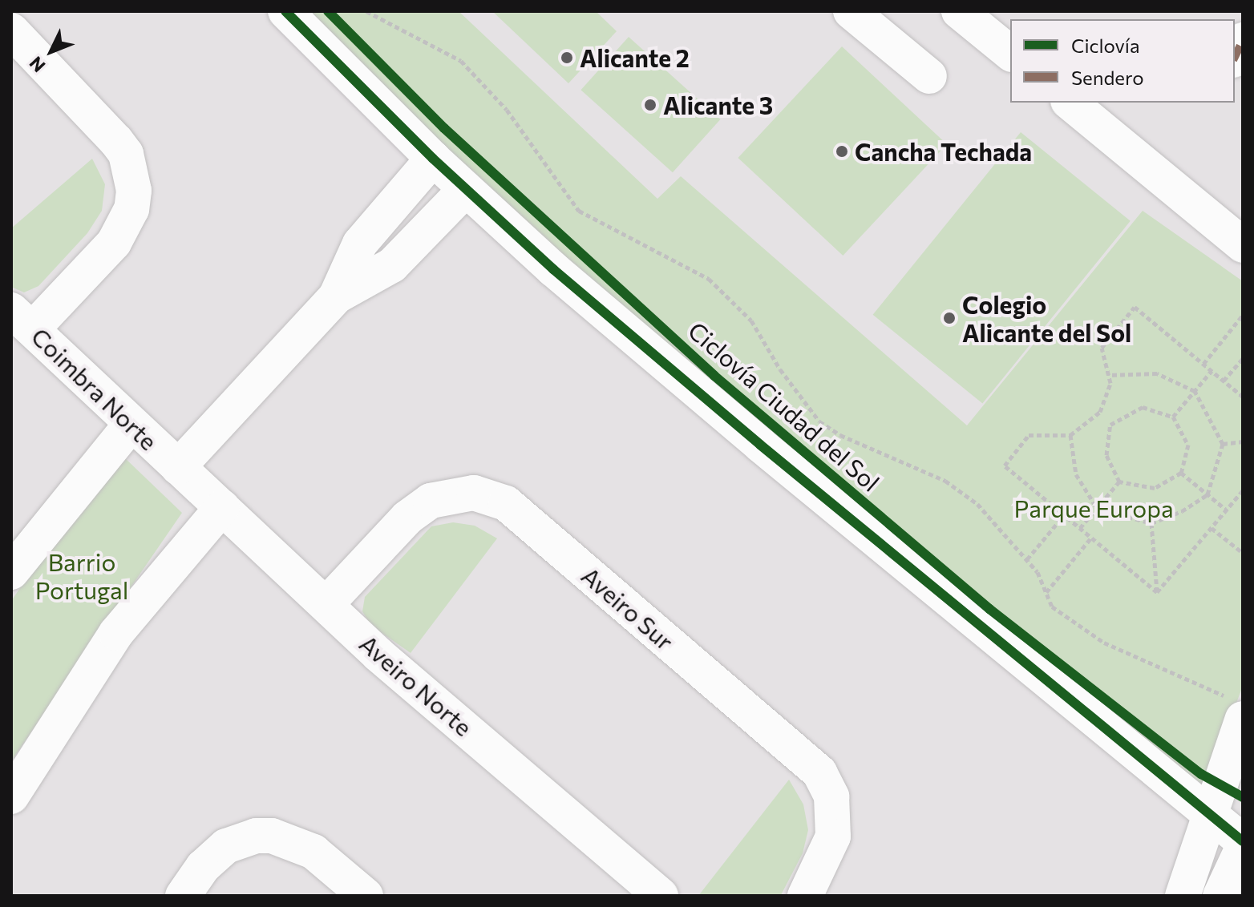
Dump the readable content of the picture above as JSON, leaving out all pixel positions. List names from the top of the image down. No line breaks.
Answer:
{"streets":{"street":["Coimbra Norte","Aveiro Sur","Aveiro Norte"],"cycle path":["Ciclovía Ciudad del Sol"]},"crossings":[["Coimbra Norte","Aveiro Norte"],["Aveiro Sur","Aveiro Norte"]],"parks":["Parque Europa","Barrio Portugal"],"places":["Alicante 2","Alicante 3","Cancha Techada","Colegio Alicante del Sol"],"legend":["Ciclovía","Sendero"],"north":"bottom left"}
